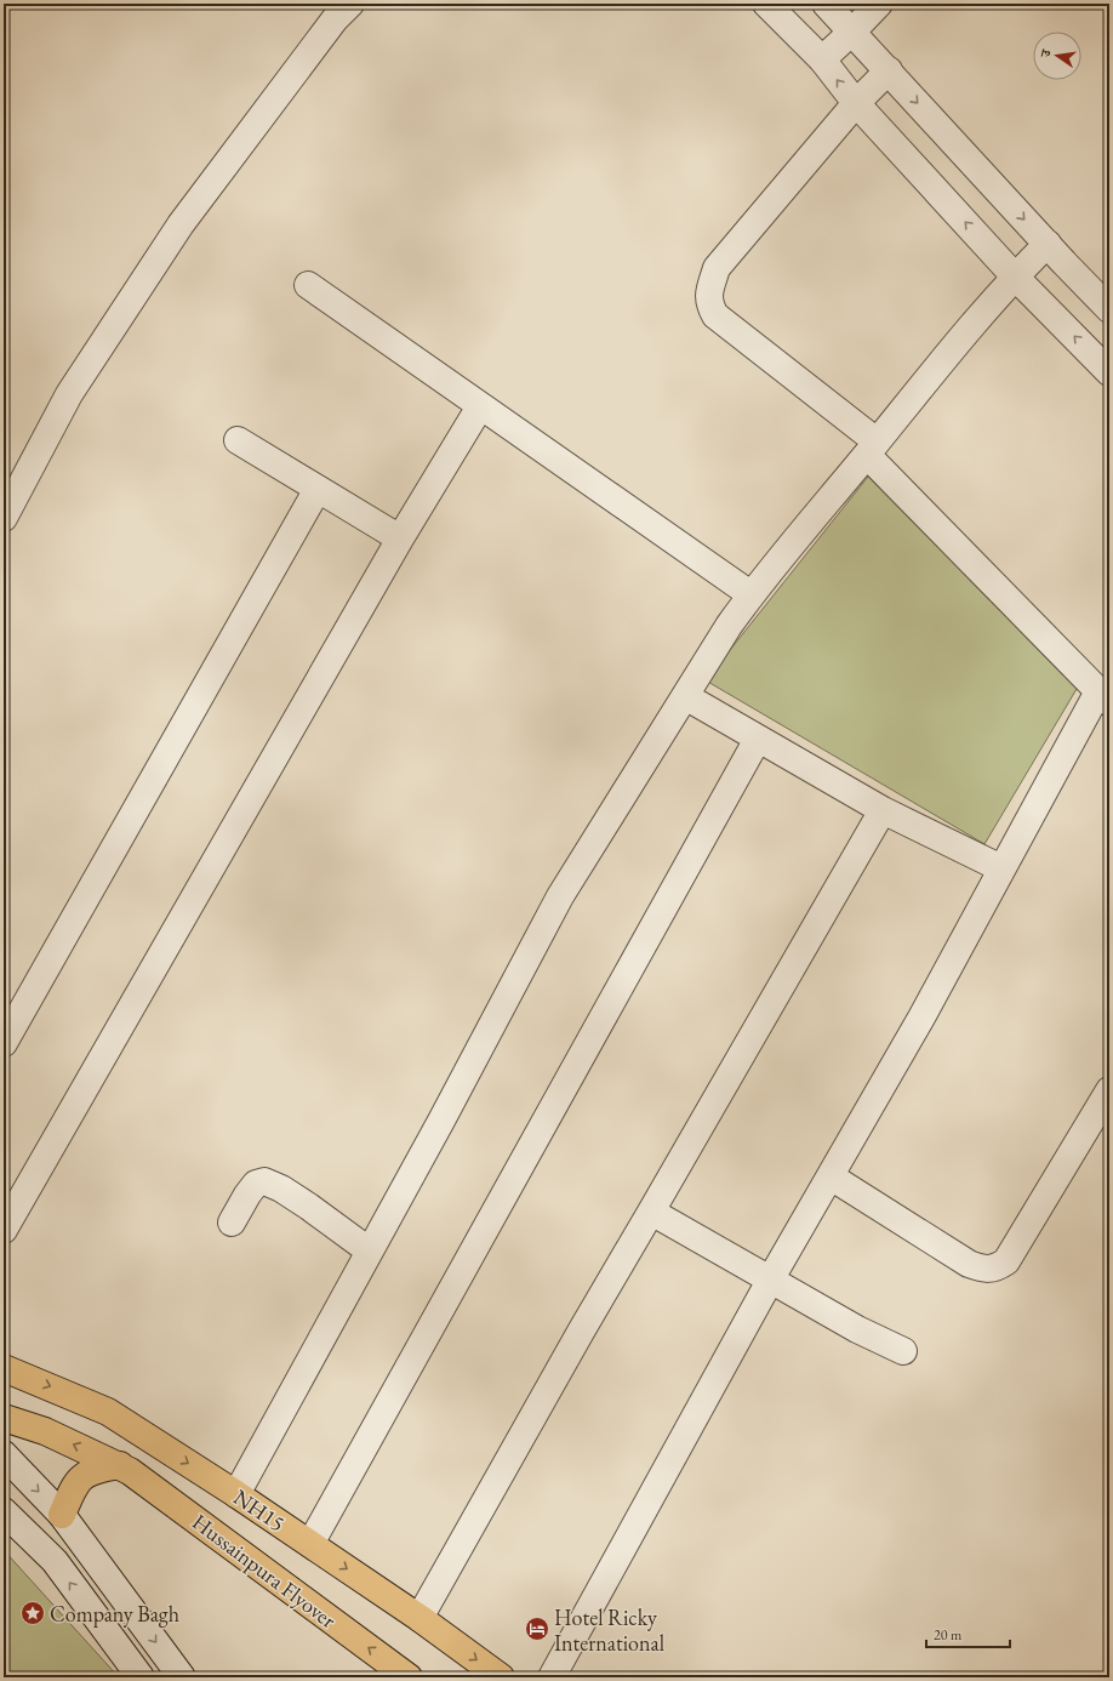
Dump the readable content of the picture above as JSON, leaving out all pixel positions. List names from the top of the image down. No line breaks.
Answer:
{"streets":{"main road":["NH15","Hussainpura Flyover"]},"one_way":["NH15","Hussainpura Flyover"],"places":{"place":["Company Bagh"],"hotel":["Hotel Ricky International"]},"scale_bar":"20 m","north":"left"}
